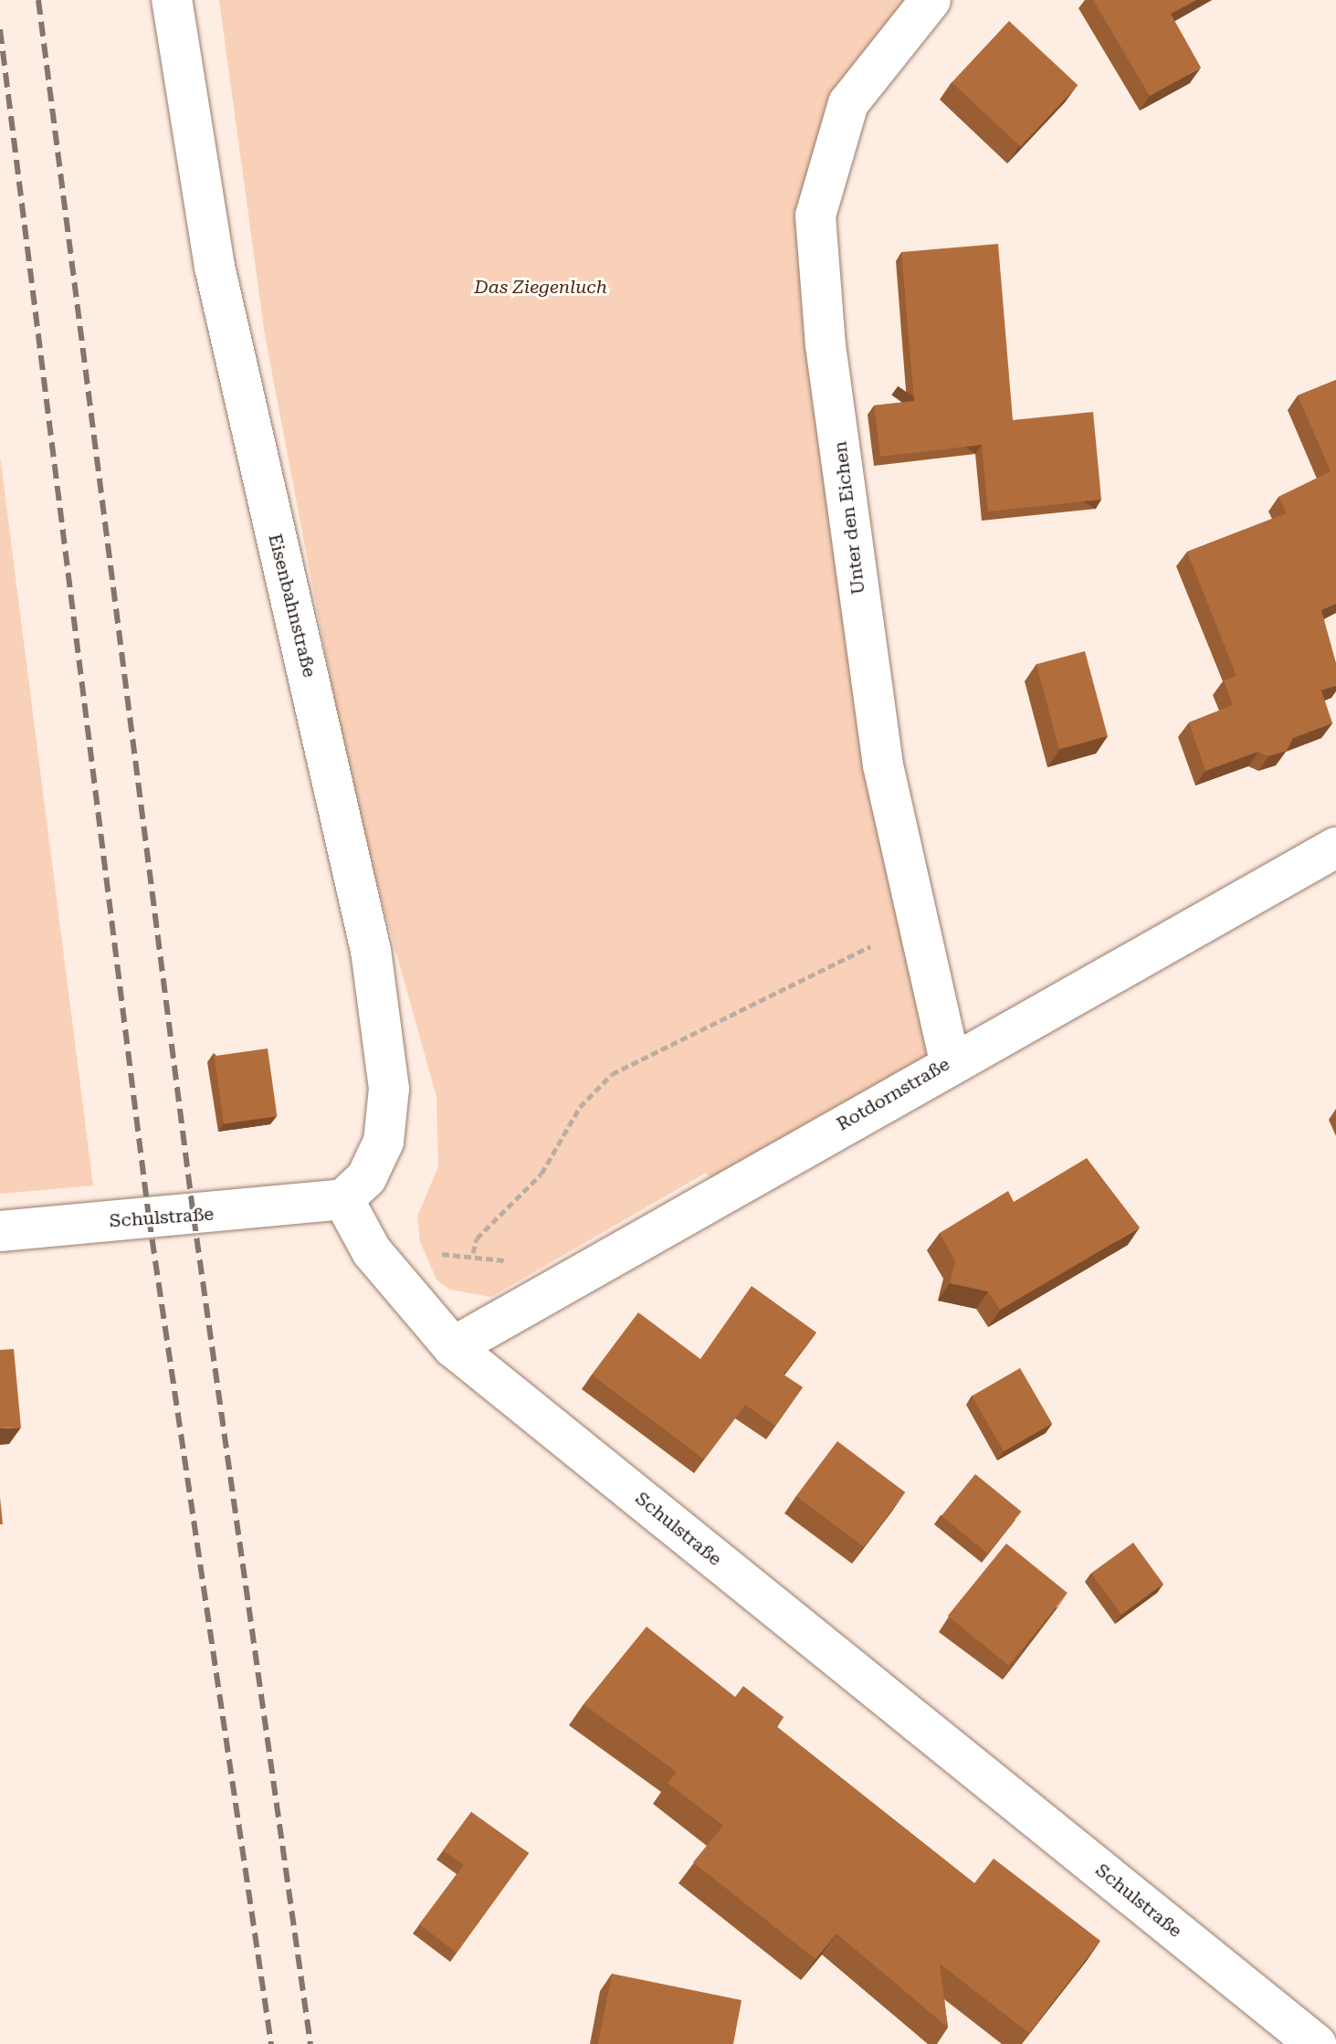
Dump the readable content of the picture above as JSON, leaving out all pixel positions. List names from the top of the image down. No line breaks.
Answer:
{"streets":{"street":["Unter den Eichen","Eisenbahnstraße","Rotdornstraße","Schulstraße"]},"crossings":[["Unter den Eichen","Rotdornstraße"],["Eisenbahnstraße","Schulstraße"],["Rotdornstraße","Schulstraße"]],"parks":["Das Ziegenluch"]}
